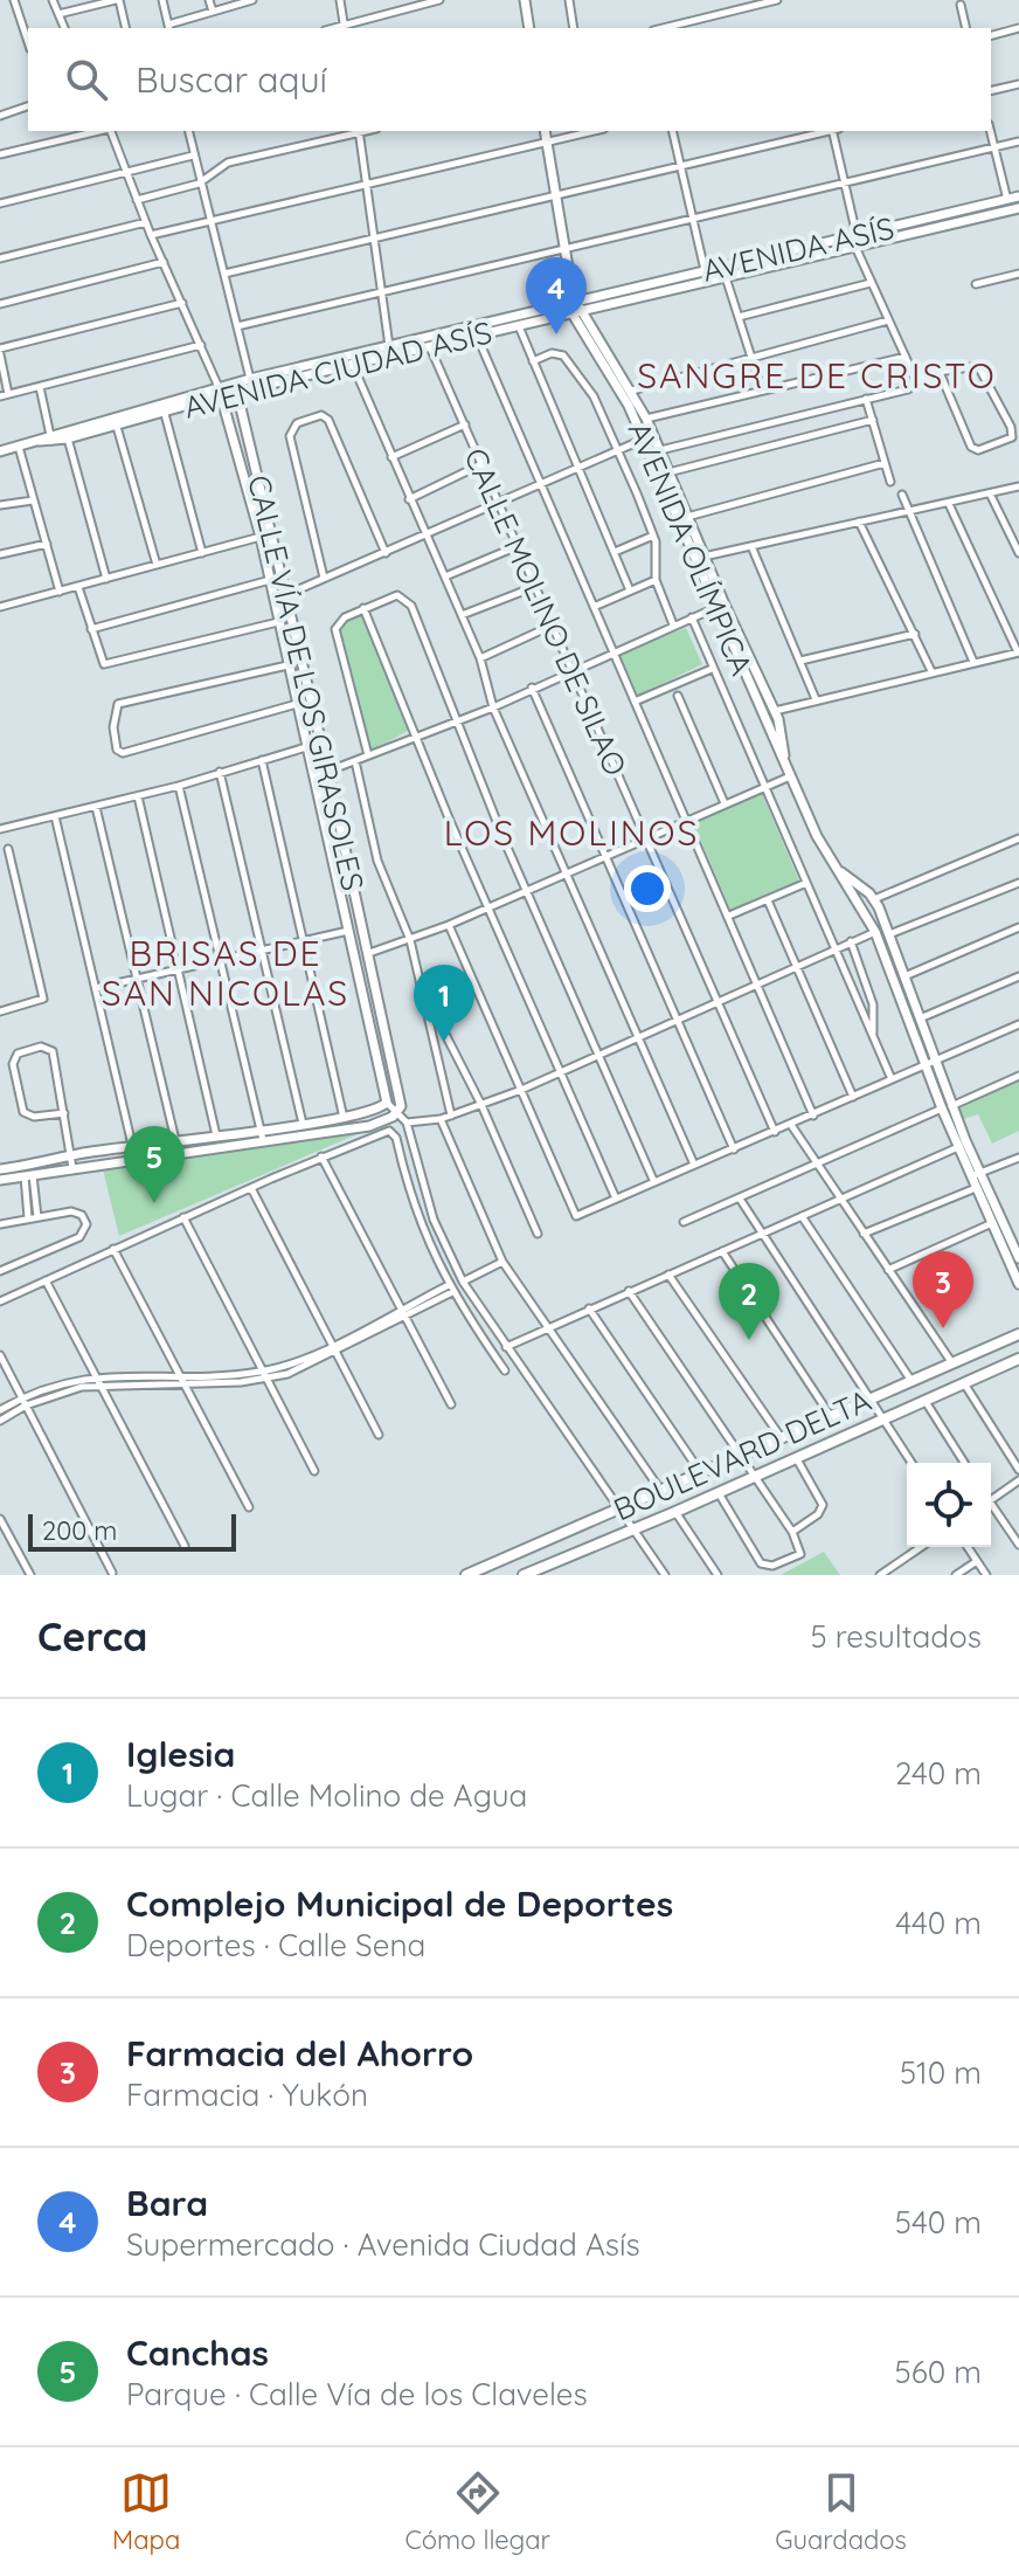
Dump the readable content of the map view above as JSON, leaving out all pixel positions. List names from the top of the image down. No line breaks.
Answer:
{"streets":{"main road":["BOULEVARD DELTA"],"street":["AVENIDA ASÍS","AVENIDA CIUDAD ASÍS","AVENIDA OLÍMPICA","CALLE MOLINO DE SILAO","CALLE VÍA DE LOS GIRASOLES"]},"crossings":[["AVENIDA ASÍS","AVENIDA CIUDAD ASÍS"],["AVENIDA ASÍS","AVENIDA OLÍMPICA"],["AVENIDA CIUDAD ASÍS","AVENIDA OLÍMPICA"],["AVENIDA CIUDAD ASÍS","CALLE MOLINO DE SILAO"],["AVENIDA CIUDAD ASÍS","CALLE VÍA DE LOS GIRASOLES"]],"districts":["SANGRE DE CRISTO","LOS MOLINOS","BRISAS DE SAN NICOLAS"],"scale_bar":"200 m","page":{"search":"Buscar aquí","pins":["4","1","5","3","2"],"scale":"200 m","heading":["Cerca","5 resultados"],"list":[{"mark":"1","name":"Iglesia","note":"Lugar · Calle Molino de Agua","value":"240 m"},{"mark":"2","name":"Complejo Municipal de Deportes","note":"Deportes · Calle Sena","value":"440 m"},{"mark":"3","name":"Farmacia del Ahorro","note":"Farmacia · Yukón","value":"510 m"},{"mark":"4","name":"Bara","note":"Supermercado · Avenida Ciudad Asís","value":"540 m"},{"mark":"5","name":"Canchas","note":"Parque · Calle Vía de los Claveles","value":"560 m"}],"nav":["Mapa","Cómo llegar","Guardados"]}}
